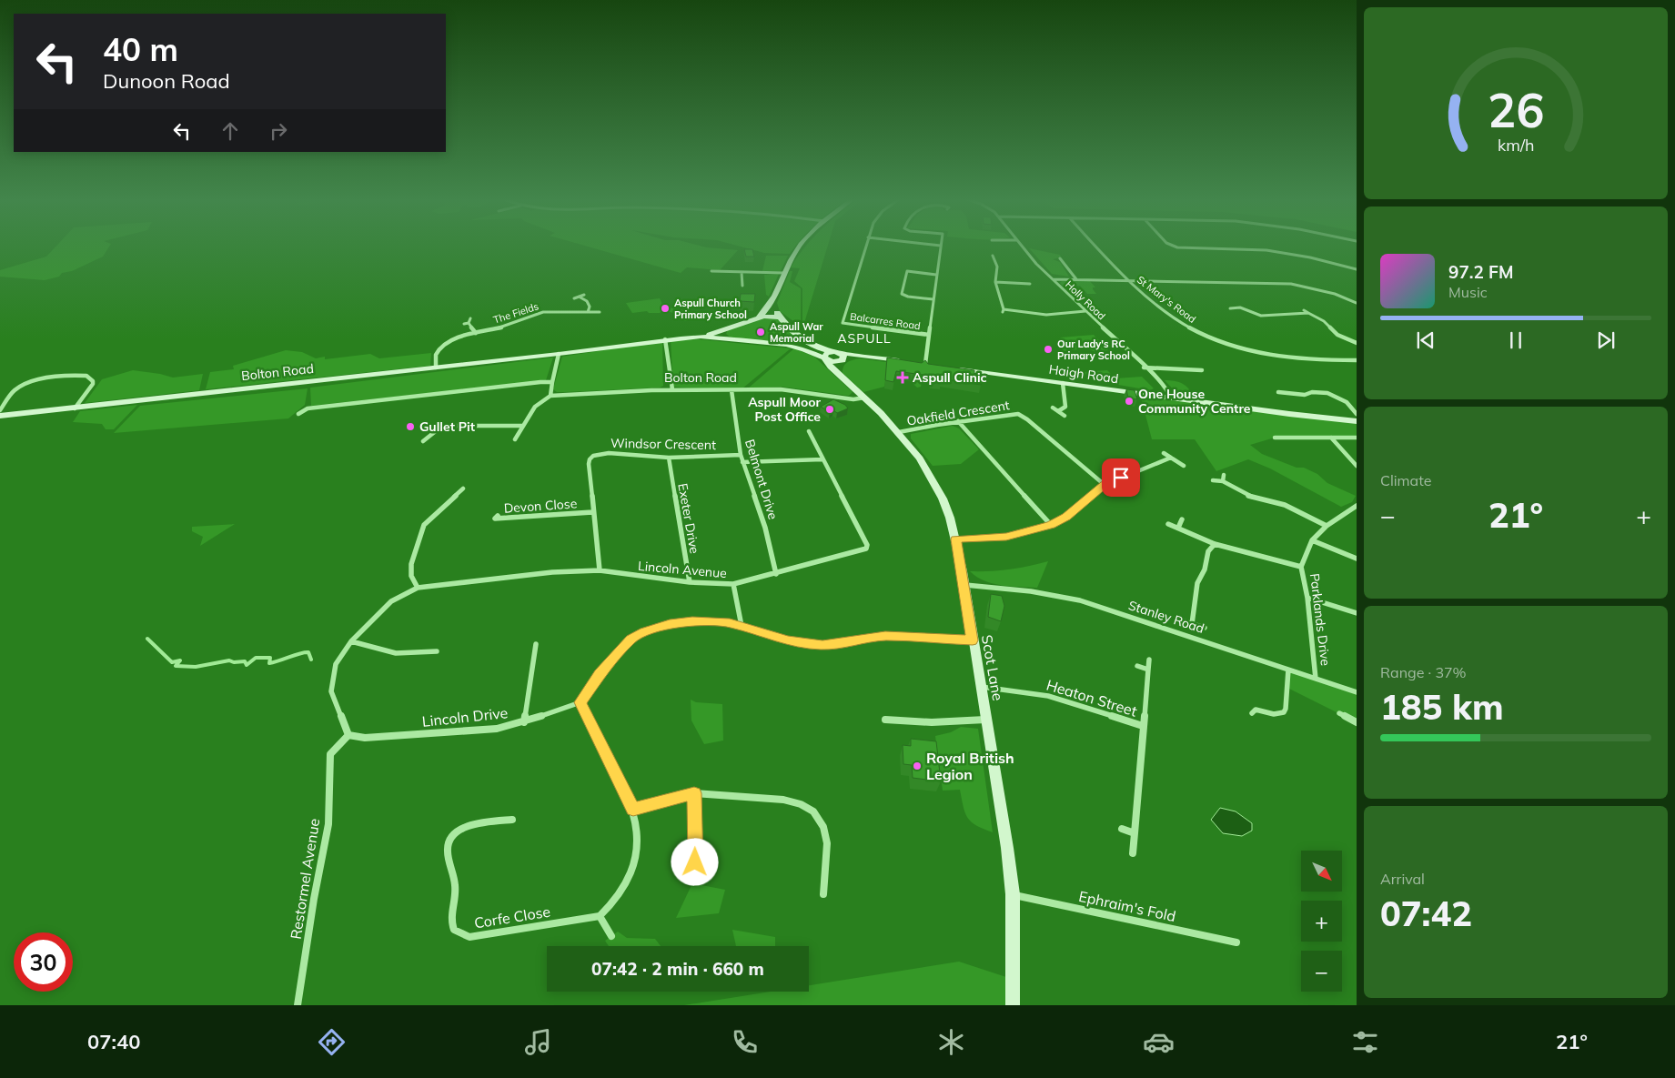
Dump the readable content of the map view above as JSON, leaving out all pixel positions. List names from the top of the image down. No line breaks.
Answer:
{"streets":{"main road":["Bolton Road","Haigh Road","Scot Lane"],"street":["St Mary's Road","Holly Road","The Fields","Balcarres Road","Oakfield Crescent","Windsor Crescent","Belmont Drive","Devon Close","Exeter Drive","Lincoln Avenue","Stanley Road","Parklands Drive","Heaton Street","Lincoln Drive","Restormel Avenue","Ephraim's Fold","Corfe Close"]},"crossings":[["Holly Road","Haigh Road"],["The Fields","Bolton Road"],["Bolton Road","Belmont Drive"],["Bolton Road","Scot Lane"],["Oakfield Crescent","Scot Lane"],["Windsor Crescent","Belmont Drive"],["Windsor Crescent","Devon Close"],["Windsor Crescent","Exeter Drive"],["Windsor Crescent","Lincoln Avenue"],["Belmont Drive","Lincoln Avenue"],["Exeter Drive","Lincoln Avenue"],["Stanley Road","Parklands Drive"],["Stanley Road","Scot Lane"],["Scot Lane","Heaton Street"],["Scot Lane","Ephraim's Fold"],["Lincoln Drive","Restormel Avenue"]],"districts":["ASPULL"],"places":{"other":["Aspull Church Primary School","Aspull War Memorial","Our Lady's RC Primary School","One House Community Centre","Aspull Moor Post Office","Gullet Pit","Royal British Legion"],"health":["Aspull Clinic"]},"north":"bottom right","page":{"turn":["40 m","Dunoon Road"],"song":["97.2 FM","Music"],"tile":["Climate",["Range · 37%","185 km"],["Arrival","07:42"]],"heat":["−","21°","+"],"map_buttons":["+","−"],"limit":"30","trip":"07:42 · 2 min · 660 m","tabs":["07:40","21°"],"gauge":["26","km/h"]}}
